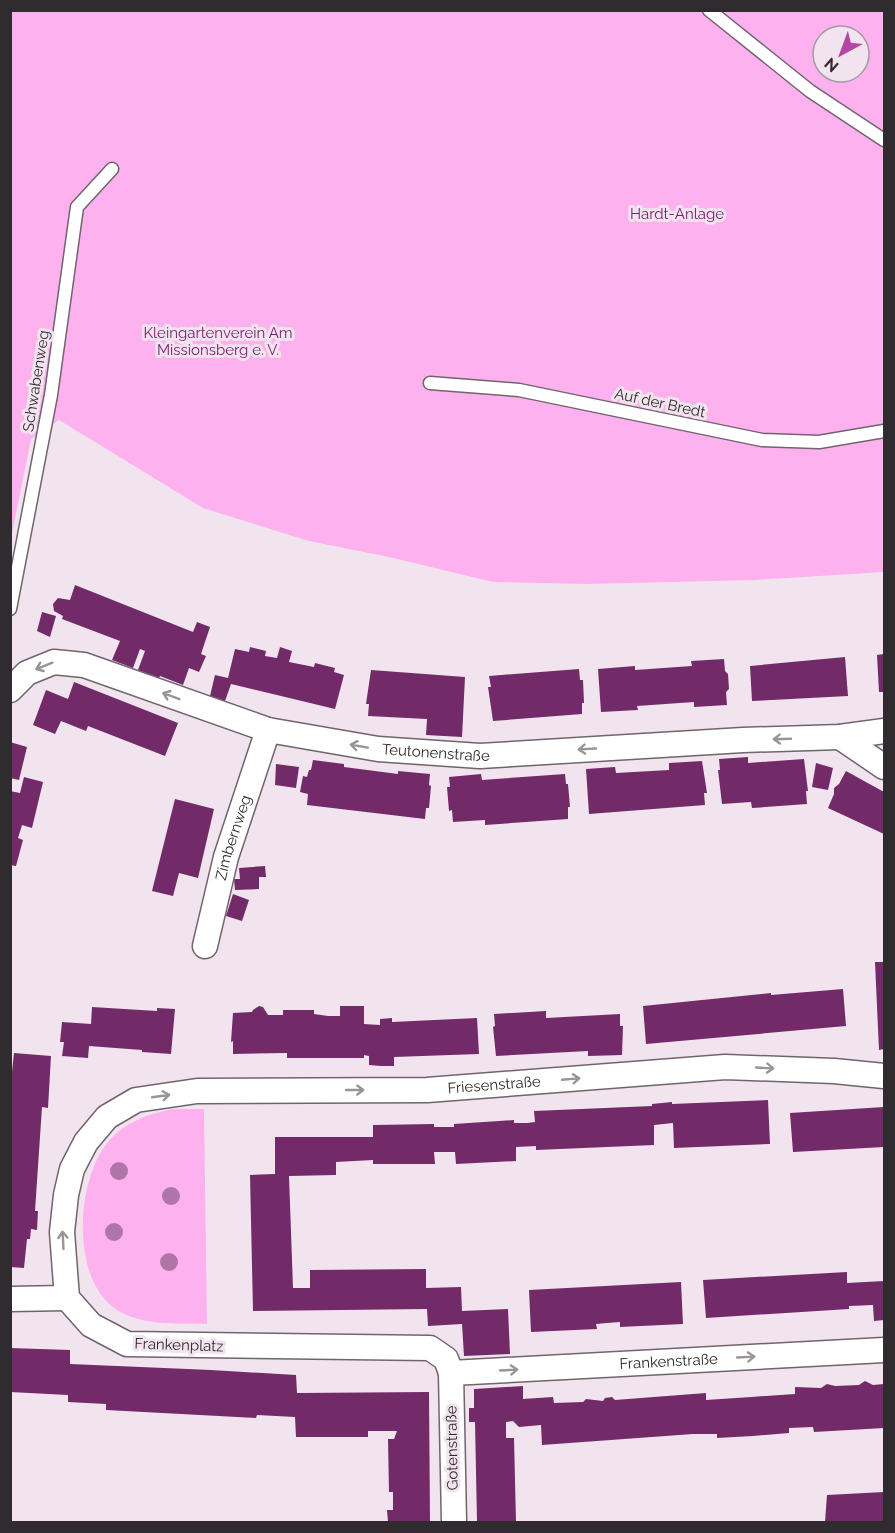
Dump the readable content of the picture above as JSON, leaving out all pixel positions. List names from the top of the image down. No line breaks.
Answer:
{"streets":{"street":["Teutonenstraße","Zimbernweg","Friesenstraße","Frankenplatz","Frankenstraße","Gotenstraße"],"lane":["Schwabenweg","Auf der Bredt"]},"crossings":[["Teutonenstraße","Zimbernweg"],["Friesenstraße","Frankenplatz"],["Frankenplatz","Frankenstraße"],["Frankenplatz","Gotenstraße"],["Frankenstraße","Gotenstraße"]],"one_way":["Teutonenstraße","Friesenstraße","Frankenstraße"],"parks":["Hardt-Anlage","Kleingartenverein Am Missionsberg e. V."],"north":"bottom left"}
